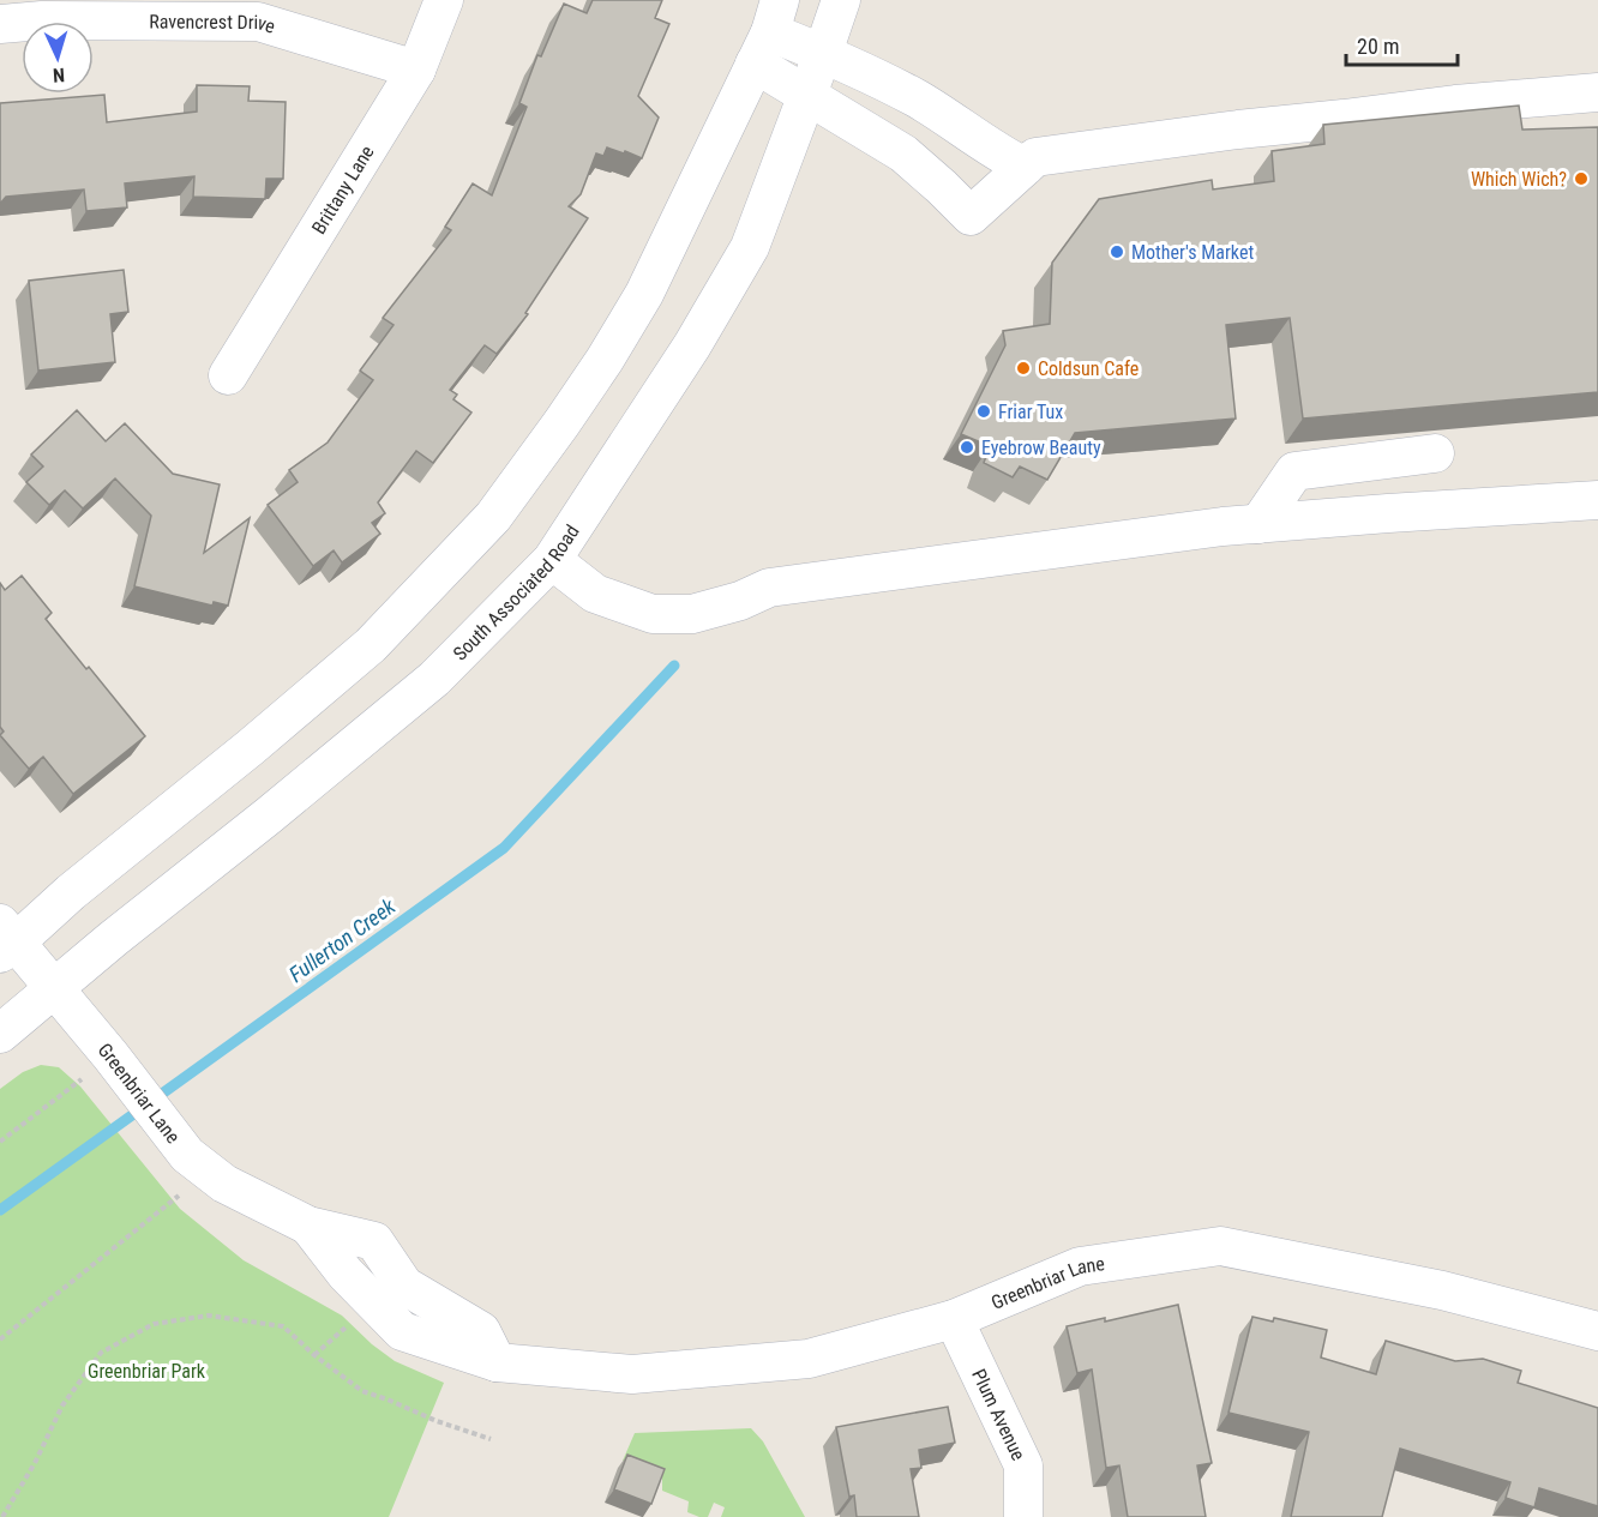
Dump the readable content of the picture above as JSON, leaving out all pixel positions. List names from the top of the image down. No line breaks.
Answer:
{"streets":{"street":["Ravencrest Drive","Brittany Lane","South Associated Road","Greenbriar Lane","Plum Avenue"]},"crossings":[["Ravencrest Drive","Brittany Lane"],["South Associated Road","Greenbriar Lane"],["Greenbriar Lane","Plum Avenue"]],"water":["Fullerton Creek"],"parks":["Greenbriar Park"],"places":["Which Wich?","Mother's Market","Coldsun Cafe","Friar Tux","Eyebrow Beauty"],"scale_bar":"20 m","north":"bottom"}
